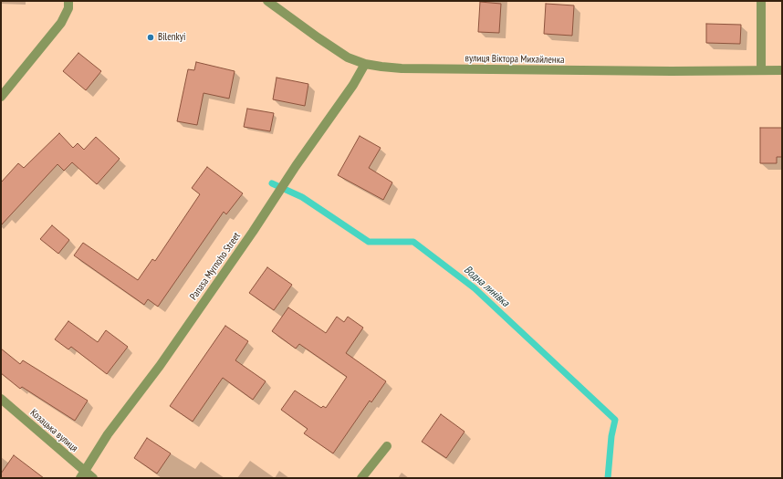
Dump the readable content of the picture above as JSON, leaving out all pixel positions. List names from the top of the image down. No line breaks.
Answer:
{"streets":{"street":["вулиця Віктора Михайленка","Panasa Myrnoho Street","Козацька вулиця"]},"crossings":[["вулиця Віктора Михайленка","Panasa Myrnoho Street"],["Panasa Myrnoho Street","Козацька вулиця"]],"water":["Водна линівка"],"places":["Bilenkyi"]}
